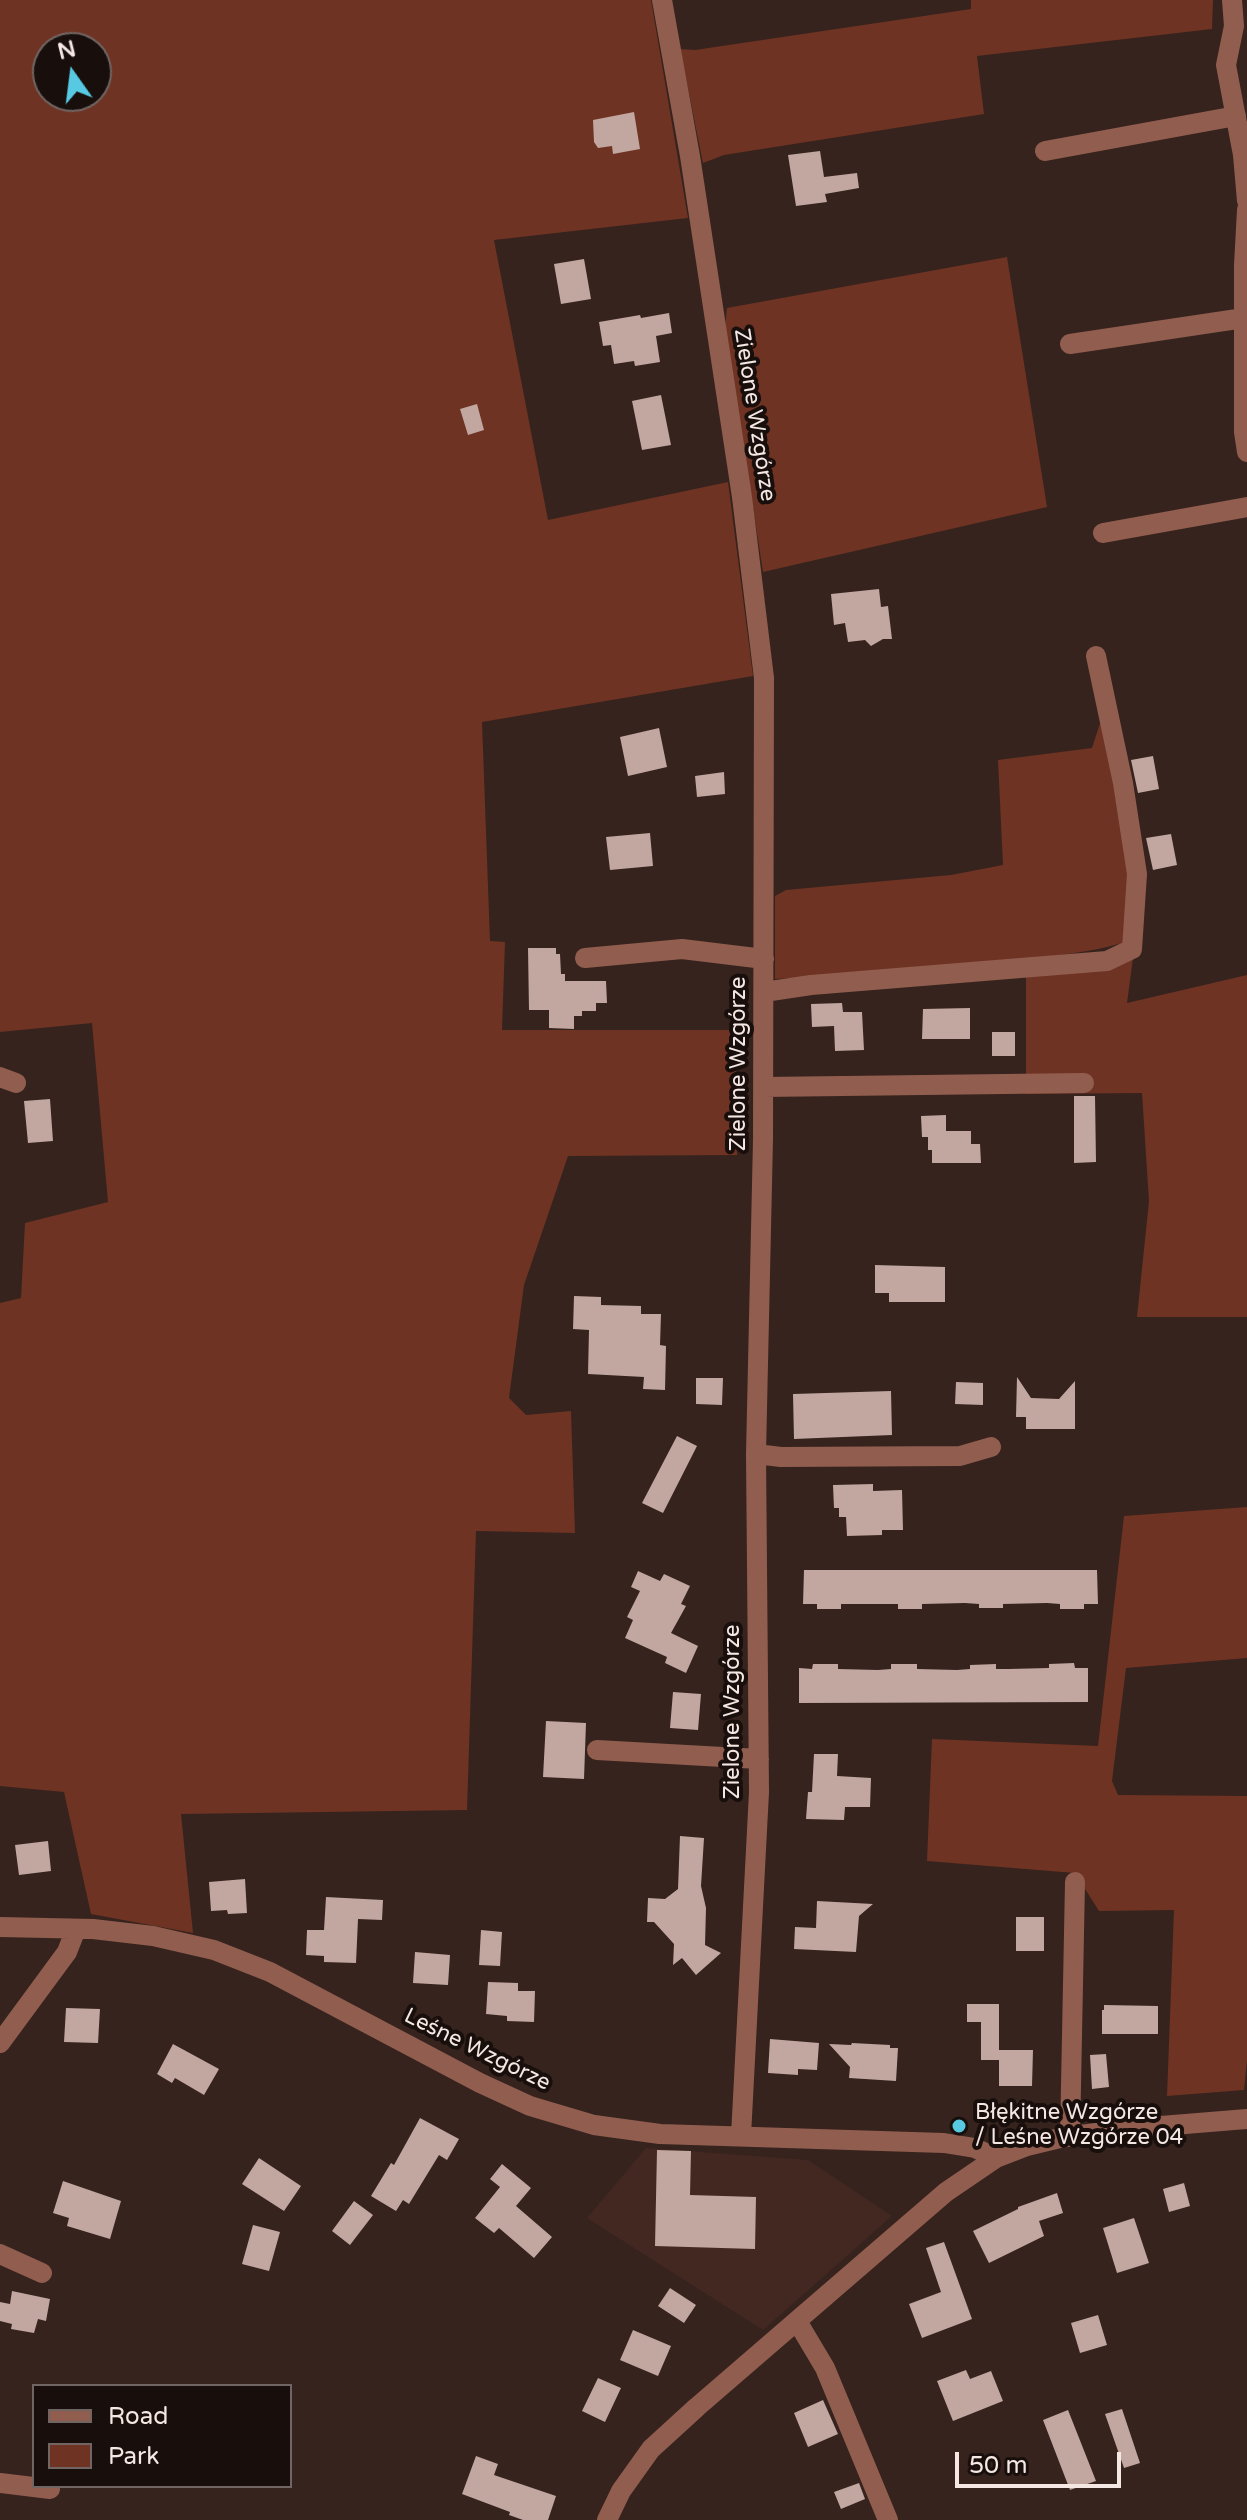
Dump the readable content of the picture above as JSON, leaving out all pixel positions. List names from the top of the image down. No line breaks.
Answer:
{"streets":{"street":["Zielone Wzgórze","Leśne Wzgórze"]},"crossings":[["Zielone Wzgórze","Leśne Wzgórze"]],"places":["Błękitne Wzgórze / Leśne Wzgórze 04"],"legend":["Road","Park"],"scale_bar":"50 m","north":"top"}
